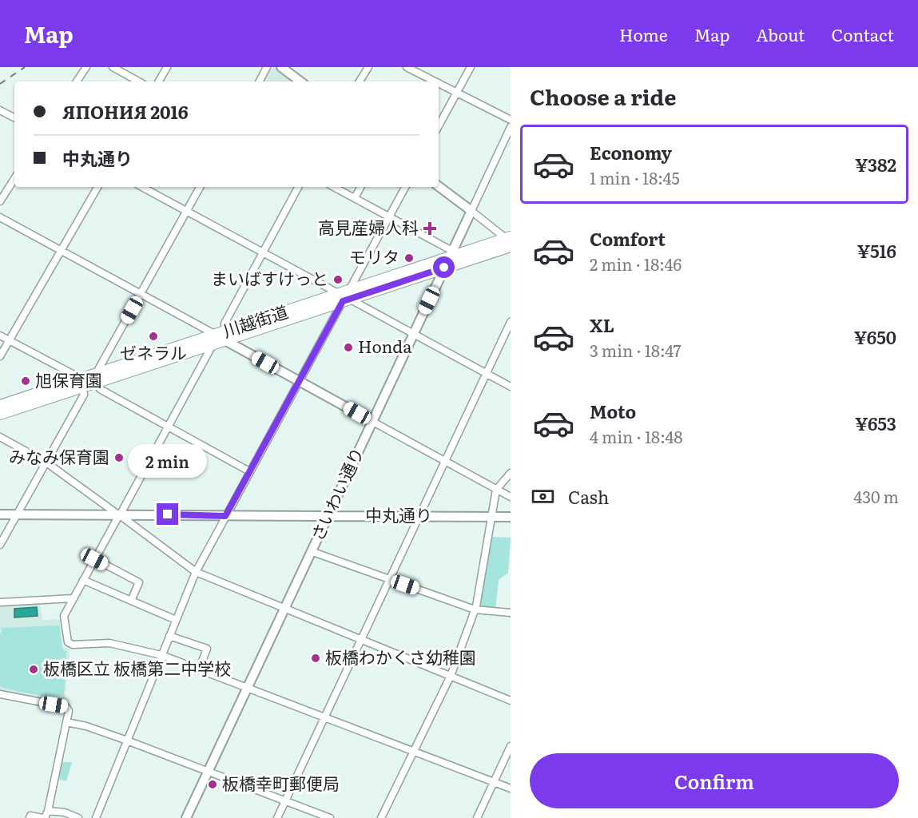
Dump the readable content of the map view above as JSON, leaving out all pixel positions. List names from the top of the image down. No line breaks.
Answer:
{"streets":{"highway":["川越街道"],"street":["さいわい通り","中丸通り"]},"crossings":[["川越街道","さいわい通り"],["さいわい通り","中丸通り"]],"places":{"health":["高見産婦人科"],"other":["モリタ","まいばすけっと","ゼネラル","Honda","旭保育園","みなみ保育園","板橋わかくさ幼稚園","板橋区立 板橋第二中学校","板橋幸町郵便局"]},"page":{"header":"Map","nav":["Home","Map","About","Contact"],"heading":"Choose a ride","banner":["ЯПОНИЯ 2016","中丸通り"],"list":[{"name":"Economy","note":"1 min · 18:45","value":"¥382"},{"name":"Comfort","note":"2 min · 18:46","value":"¥516"},{"name":"XL","note":"3 min · 18:47","value":"¥650"},{"name":"Moto","note":"4 min · 18:48","value":"¥653"}],"bubble":"2 min","pay":["Cash","430 m"],"buttons":"Confirm"}}
